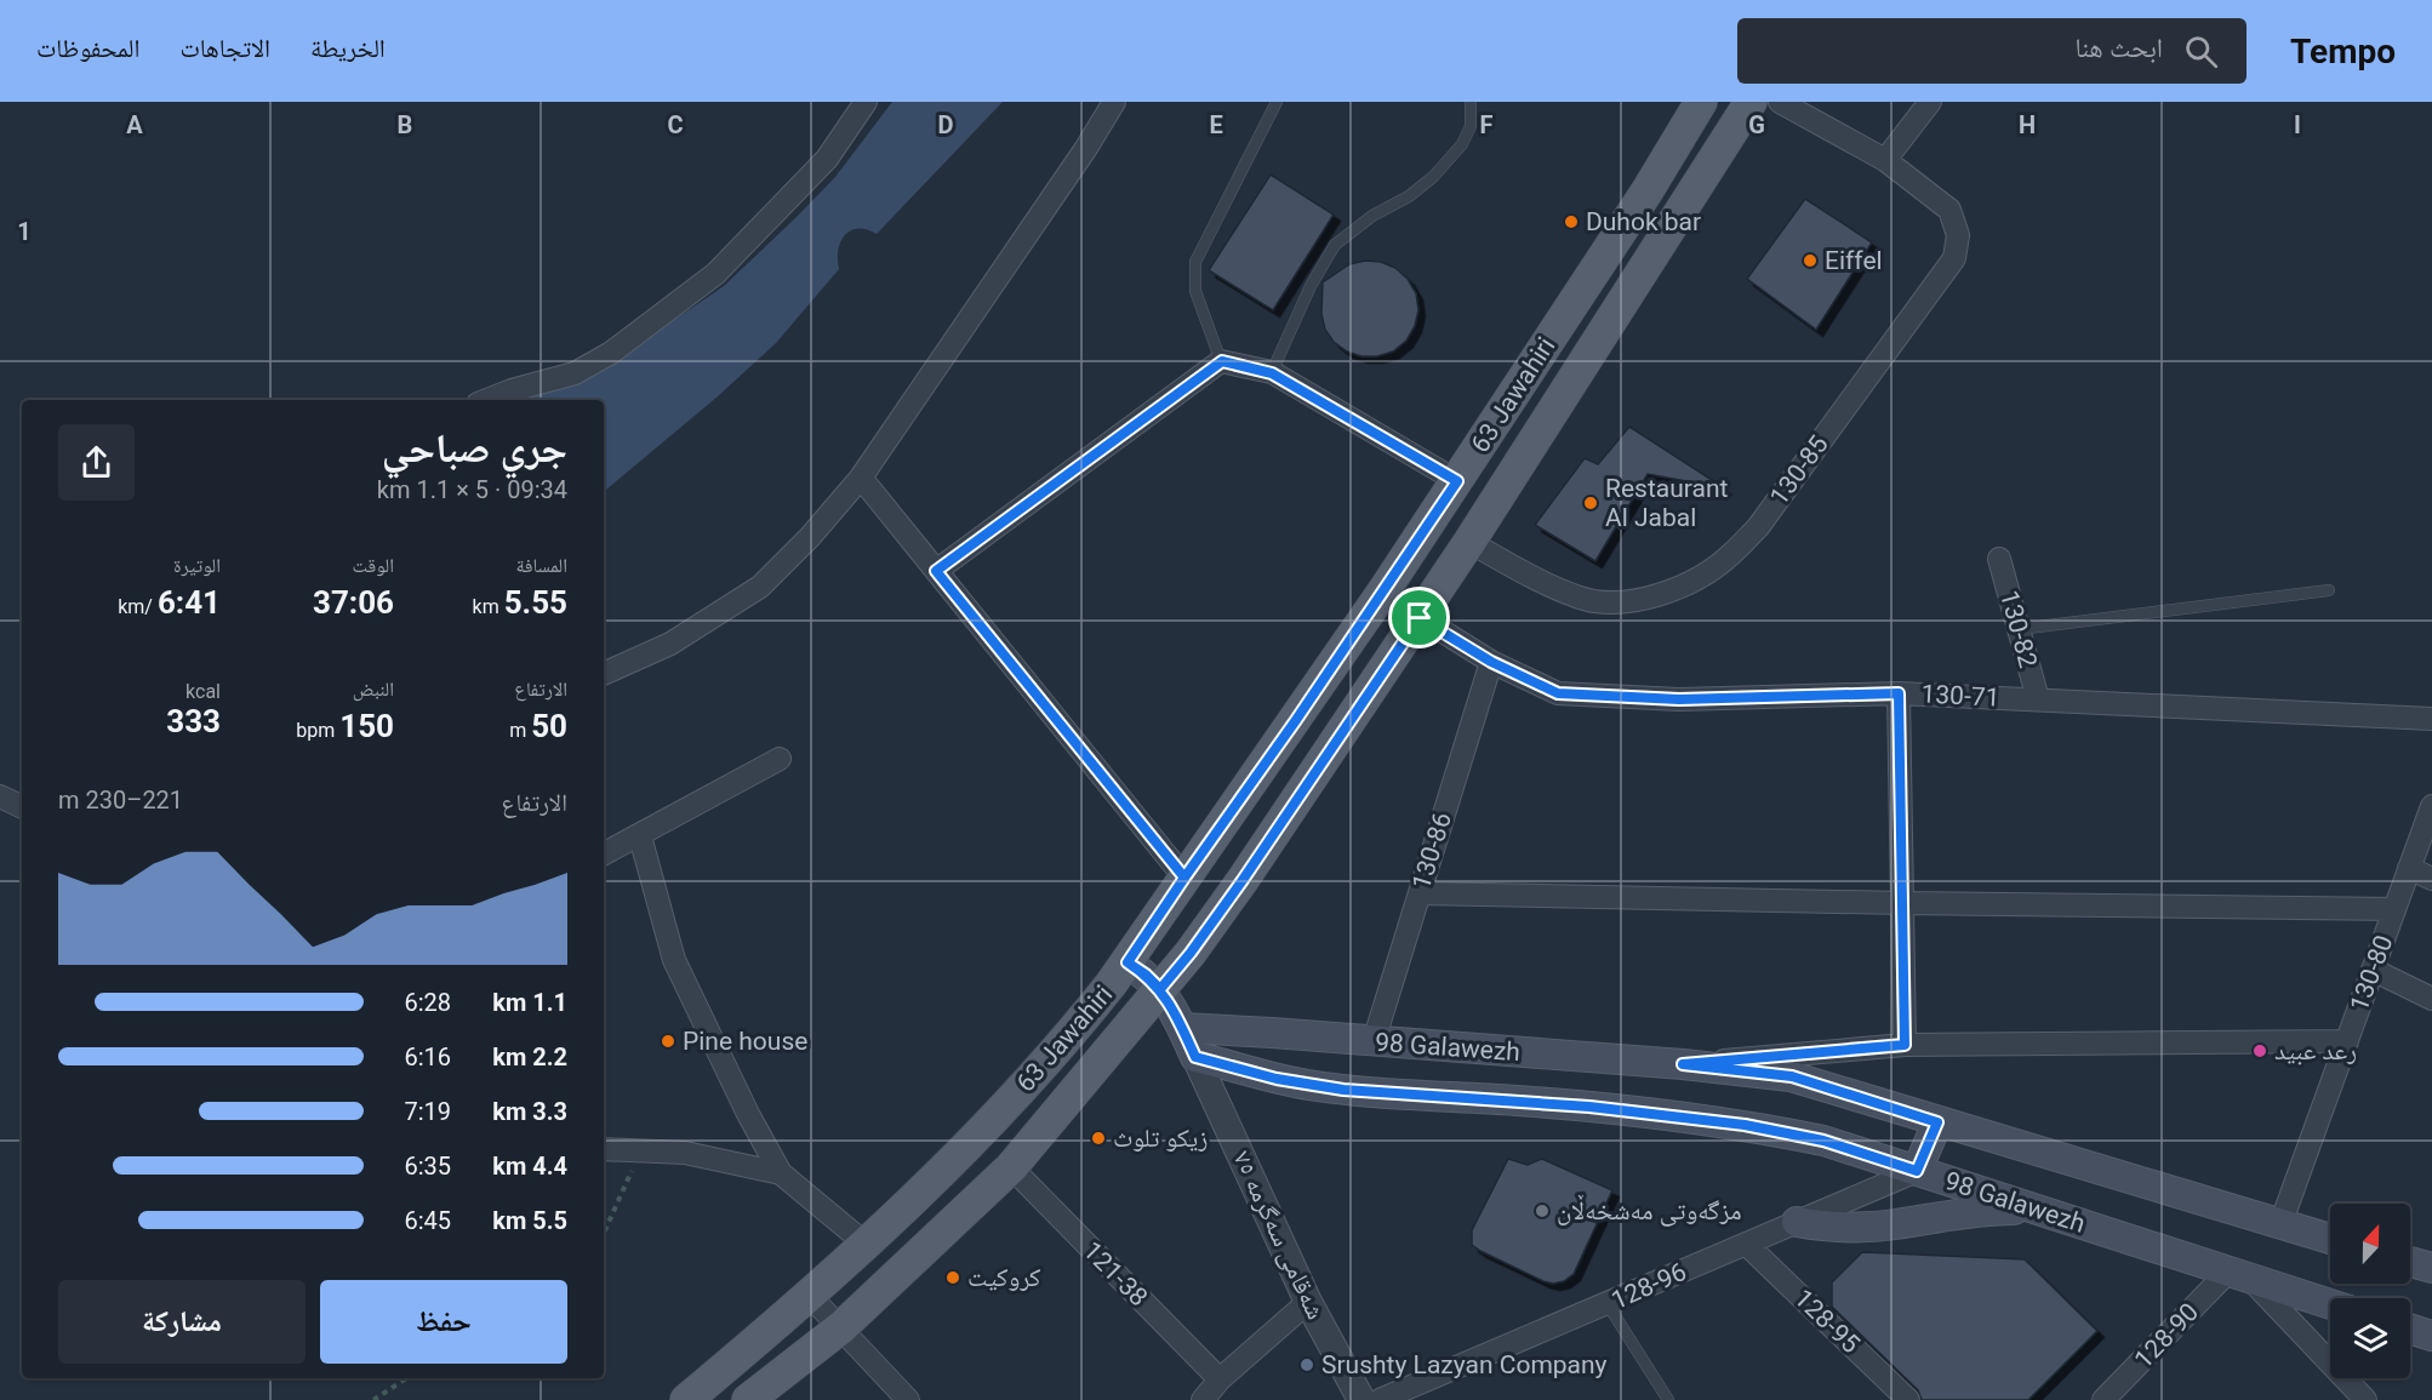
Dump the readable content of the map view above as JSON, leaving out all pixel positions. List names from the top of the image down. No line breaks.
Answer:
{"streets":{"main road":["63 Jawahiri","98 Galawezh","شەقامی سەگرمە ٧٥"],"street":["130-85","130-82","130-71","130-86","130-80","121-38","128-96","128-95","128-90"]},"crossings":[["63 Jawahiri","130-85"],["63 Jawahiri","130-71"],["63 Jawahiri","شەقامی سەگرمە ٧٥"],["63 Jawahiri","121-38"],["130-82","130-71"],["130-71","130-86"],["130-86","98 Galawezh"],["130-80","98 Galawezh"],["98 Galawezh","شەقامی سەگرمە ٧٥"],["98 Galawezh","128-96"],["98 Galawezh","128-90"],["128-96","128-95"]],"places":["Duhok bar","Eiffel","Restaurant Al Jabal","Pine house","رعد عبيد","زيكو تلوث","مزگەوتی مەشخەڵان","كروكيت","Srushty Lazyan Company"],"north":"top","page":{"header":"Tempo","search":"ابحث هنا","nav":["الخريطة","الاتجاهات","المحفوظات"],"heading":["جري صباحي","09:34 · 5 × 1.1 km"],"stats":[["المسافة","5.55 km"],["الوقت","37:06"],["الوتيرة","6:41 /km"],["الارتفاع","50 m"],["النبض","150 bpm"],["kcal","333"]],"chart":["الارتفاع","221–230 m"],"list":[{"name":"1.1 km","note":"6:28"},{"name":"2.2 km","note":"6:16"},{"name":"3.3 km","note":"7:19"},{"name":"4.4 km","note":"6:35"},{"name":"5.5 km","note":"6:45"}],"buttons":["حفظ","مشاركة"]},"grid":{"columns":["A","B","C","D","E","F","G","H","I"],"rows":["1"]}}
